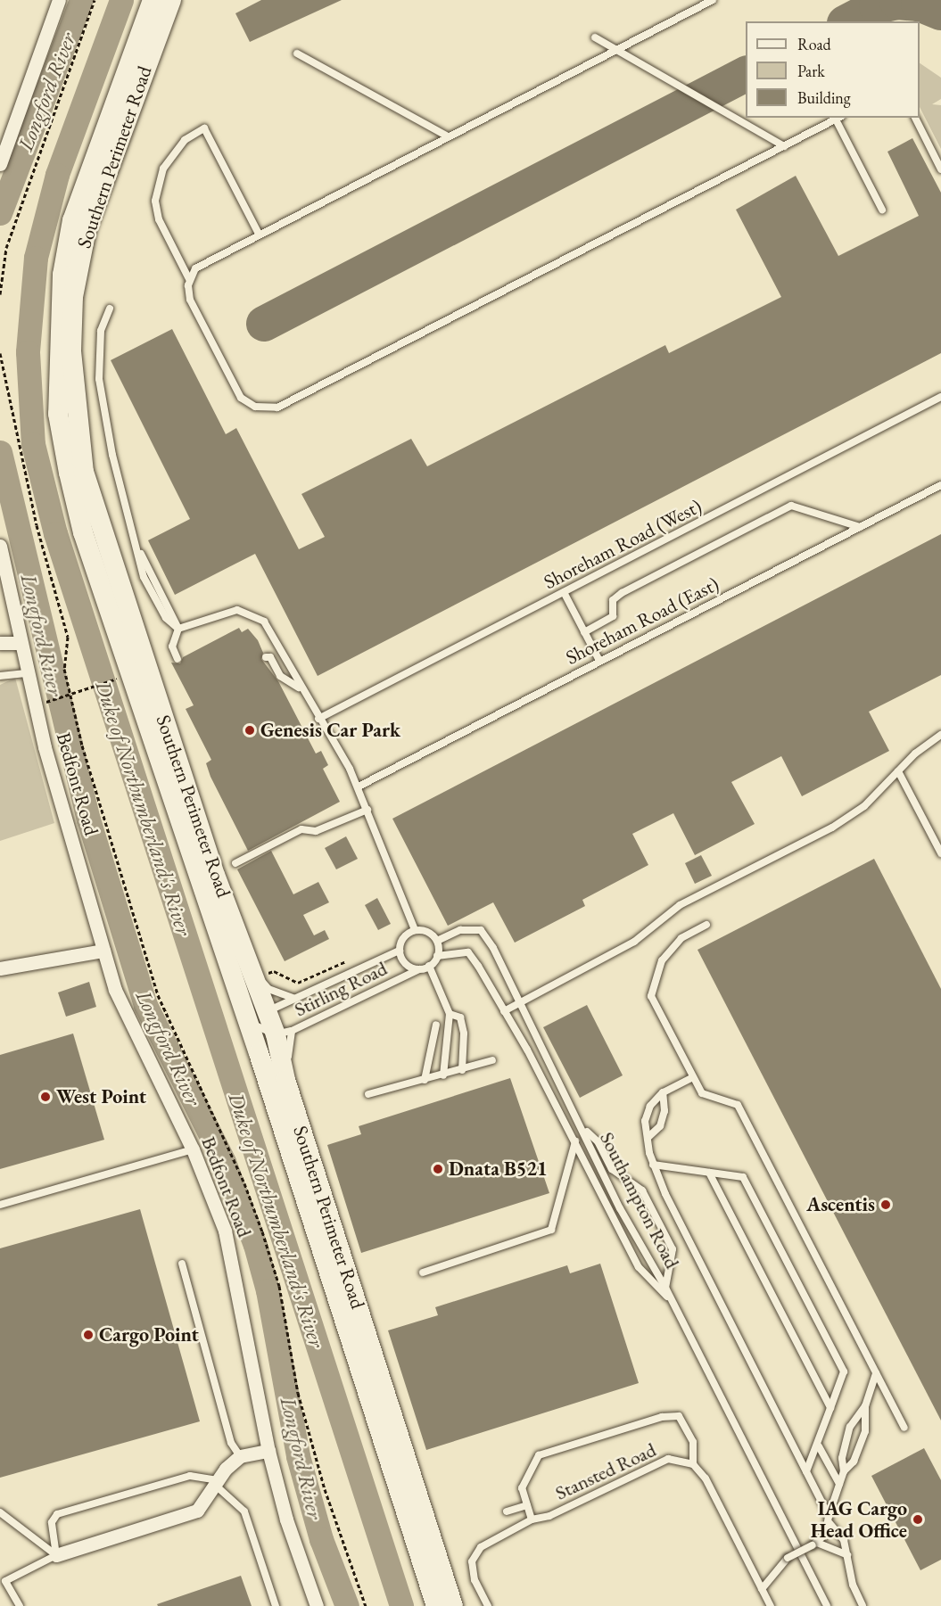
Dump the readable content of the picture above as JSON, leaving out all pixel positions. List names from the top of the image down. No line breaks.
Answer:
{"streets":{"street":["Southern Perimeter Road","Bedfont Road"],"lane":["Shoreham Road (West)","Shoreham Road (East)","Stirling Road","Southampton Road","Stansted Road"]},"crossings":[["Southern Perimeter Road","Stirling Road"],["Stirling Road","Southampton Road"]],"water":["Longford River","Duke of Northumberland's River"],"places":["Genesis Car Park","West Point","Dnata B521","Ascentis","Cargo Point","IAG Cargo Head Office"],"legend":["Road","Park","Building"]}
